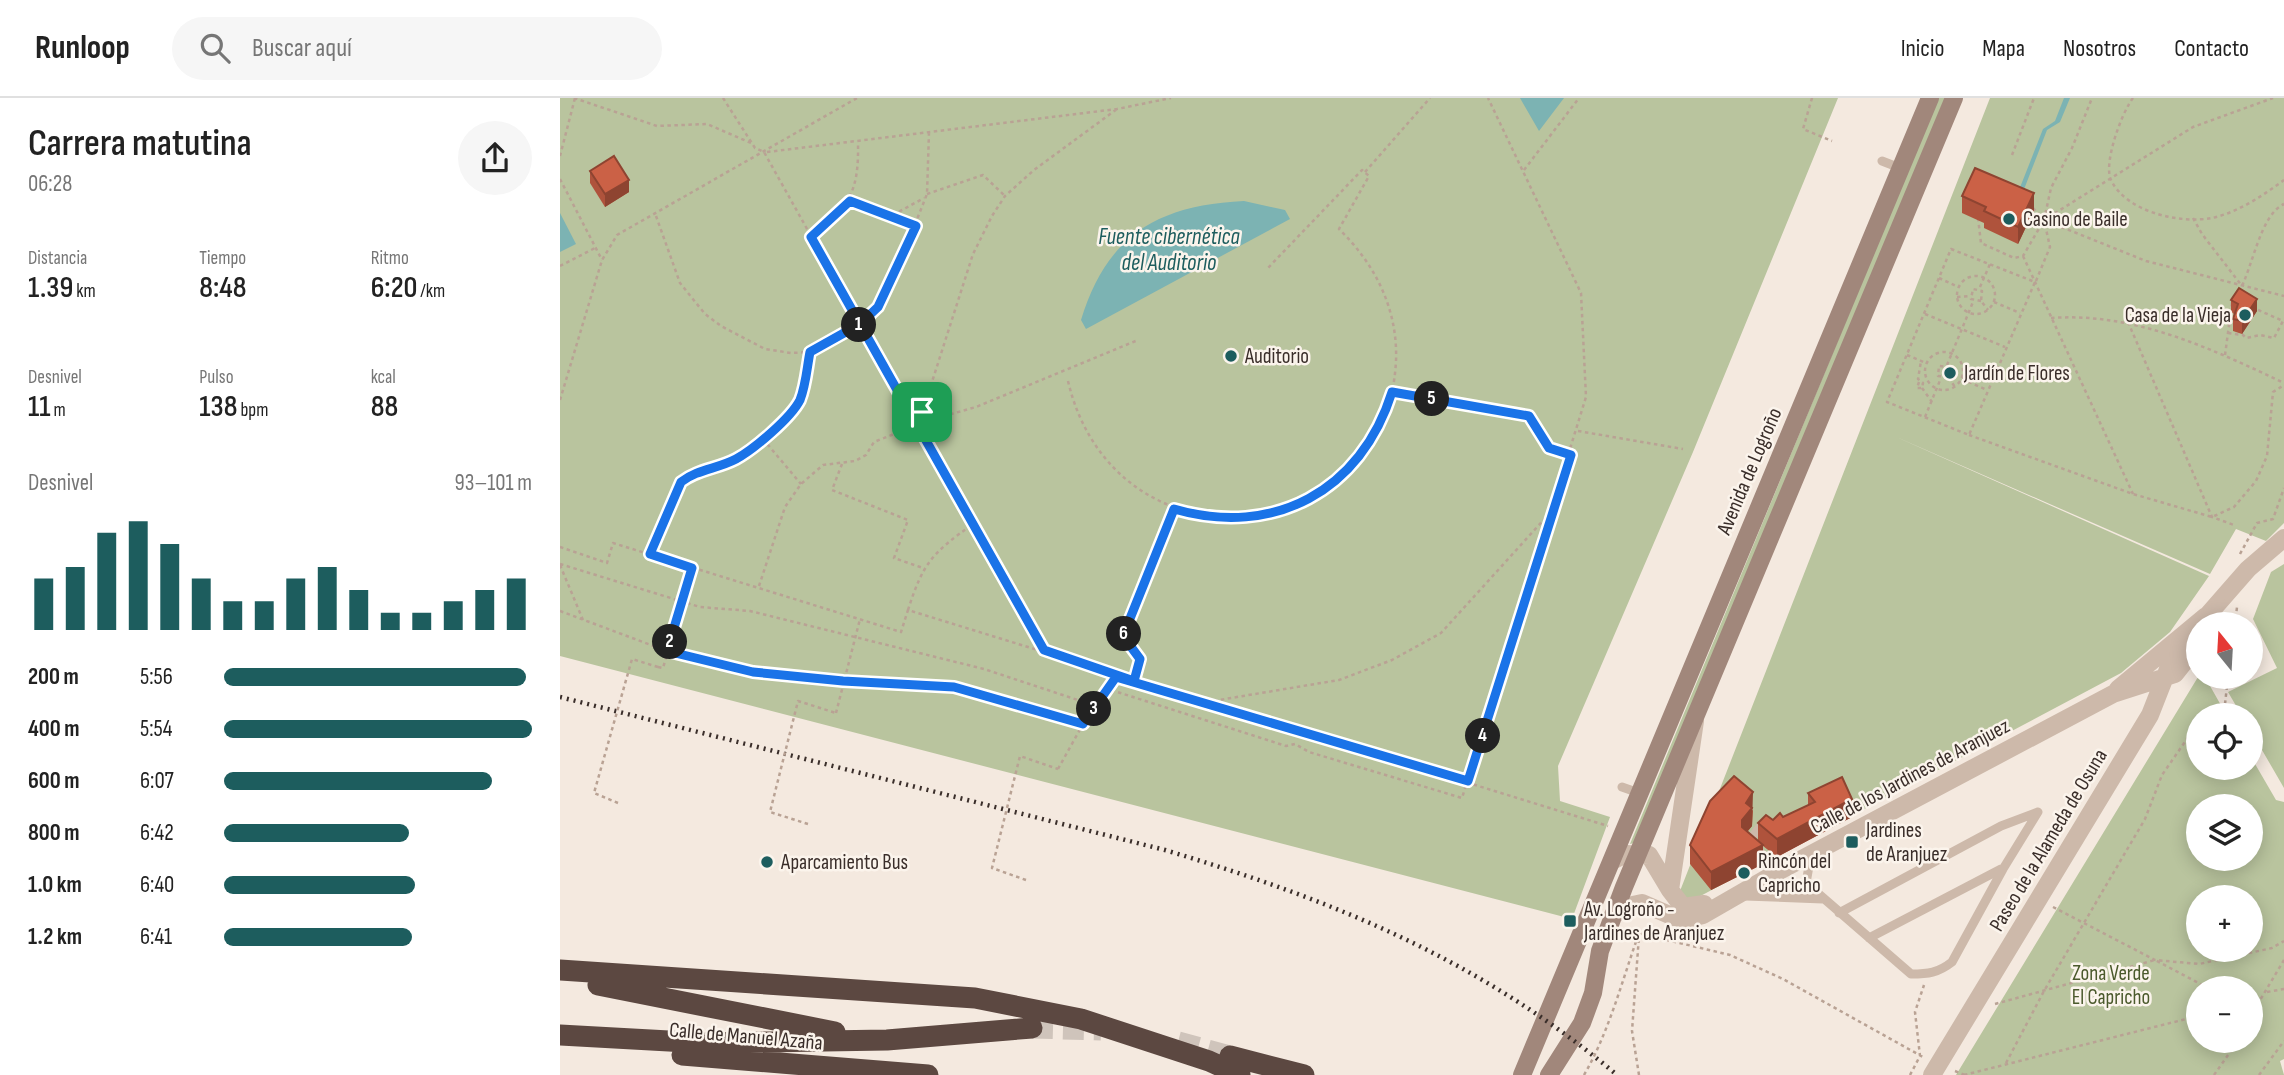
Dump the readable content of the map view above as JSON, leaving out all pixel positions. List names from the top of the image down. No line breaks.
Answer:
{"streets":{"highway":["Calle de Manuel Azaña"],"main road":["Avenida de Logroño"],"street":["Calle de los Jardines de Aranjuez","Paseo de la Alameda de Osuna"]},"crossings":[["Calle de los Jardines de Aranjuez","Paseo de la Alameda de Osuna"]],"water":["Fuente cibernética del Auditorio"],"parks":["Zona Verde El Capricho"],"places":{"other":["Casino de Baile","Casa de la Vieja","Auditorio","Jardín de Flores","Aparcamiento Bus","Rincón del Capricho"],"transit":["Jardines de Aranjuez","Av. Logroño - Jardines de Aranjuez"]},"north":"top","page":{"header":"Runloop","search":"Buscar aquí","nav":["Inicio","Mapa","Nosotros","Contacto"],"heading":["Carrera matutina","06:28"],"stats":[["Distancia","1.39 km"],["Tiempo","8:48"],["Ritmo","6:20 /km"],["Desnivel","11 m"],["Pulso","138 bpm"],["kcal","88"]],"pins":["1","5","6","2","3","4"],"chart":["Desnivel","93–101 m"],"map_buttons":["+","−"],"list":[{"name":"200 m","note":"5:56"},{"name":"400 m","note":"5:54"},{"name":"600 m","note":"6:07"},{"name":"800 m","note":"6:42"},{"name":"1.0 km","note":"6:40"},{"name":"1.2 km","note":"6:41"}]}}
